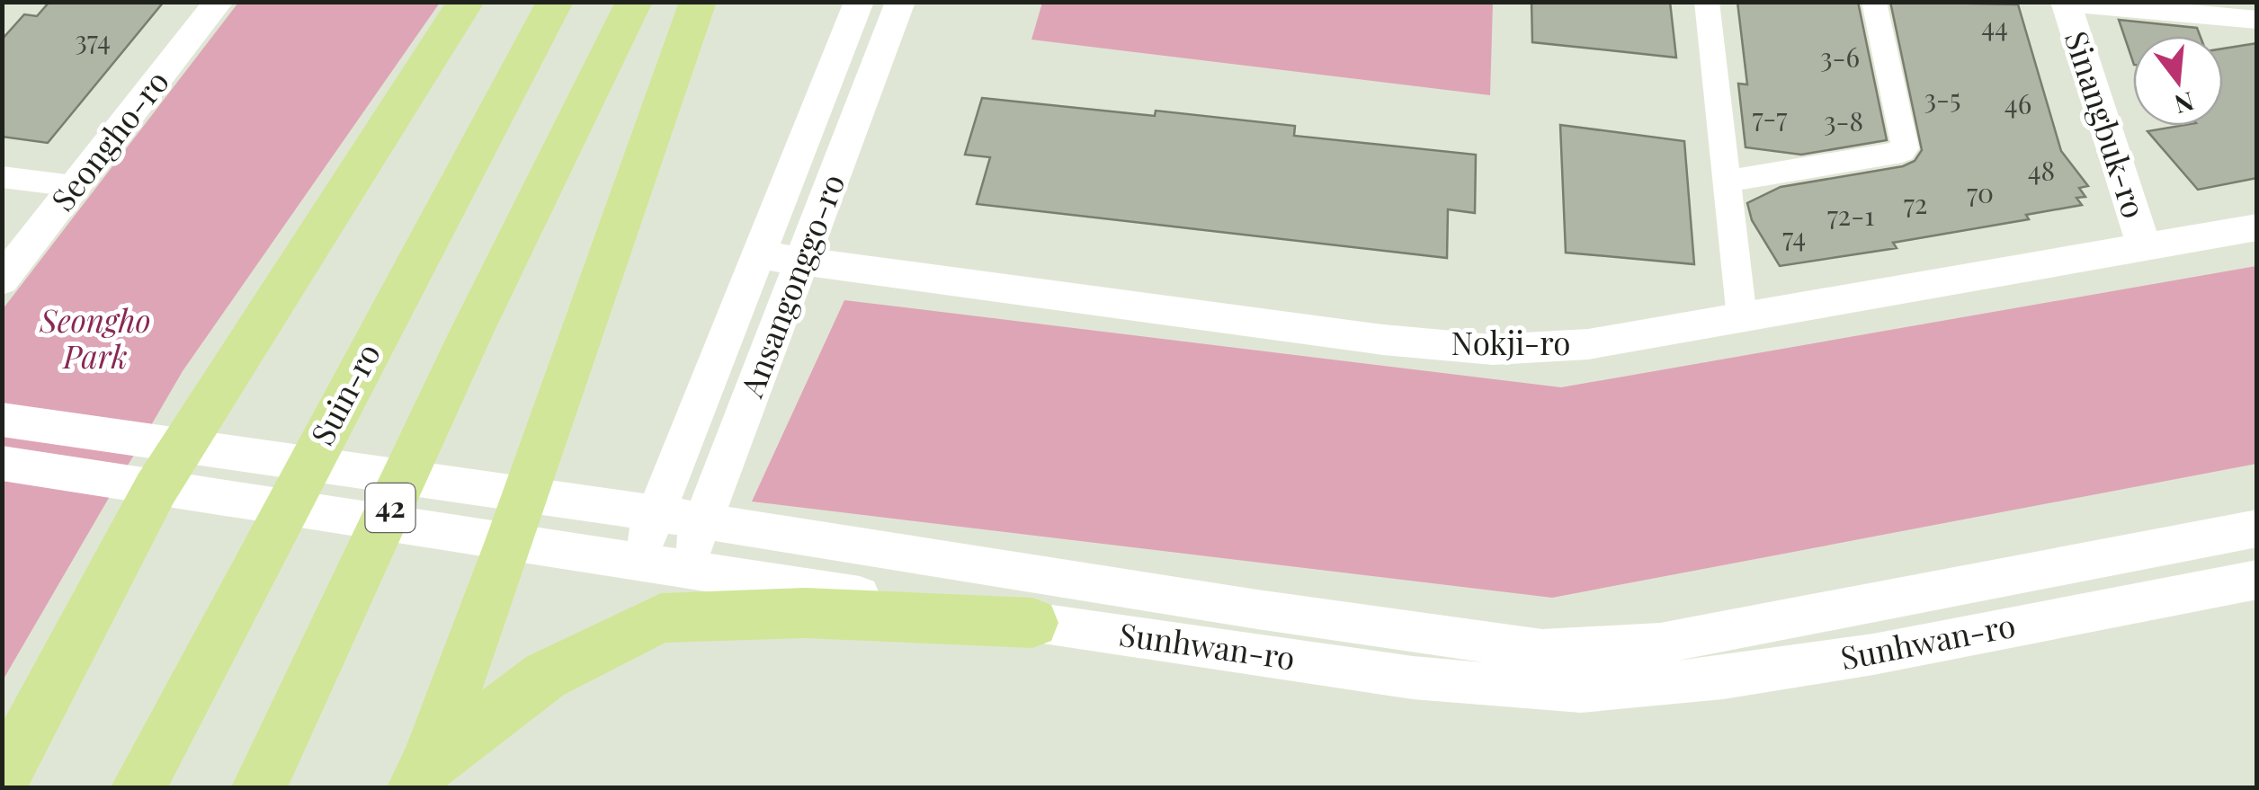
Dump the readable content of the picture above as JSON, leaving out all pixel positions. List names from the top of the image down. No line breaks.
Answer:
{"streets":{"main road":["Suin-ro","42"],"street":["Sinangbuk-ro","Seongho-ro","Ansangonggo-ro","Nokji-ro","Sunhwan-ro"]},"crossings":[["Sinangbuk-ro","Nokji-ro"],["Ansangonggo-ro","Nokji-ro"],["Ansangonggo-ro","Sunhwan-ro"]],"parks":["Seongho Park"],"house_numbers":["44","374","3-6","3-5","46","7-7","3-8","48","70","72","72-1","74"],"north":"bottom"}
